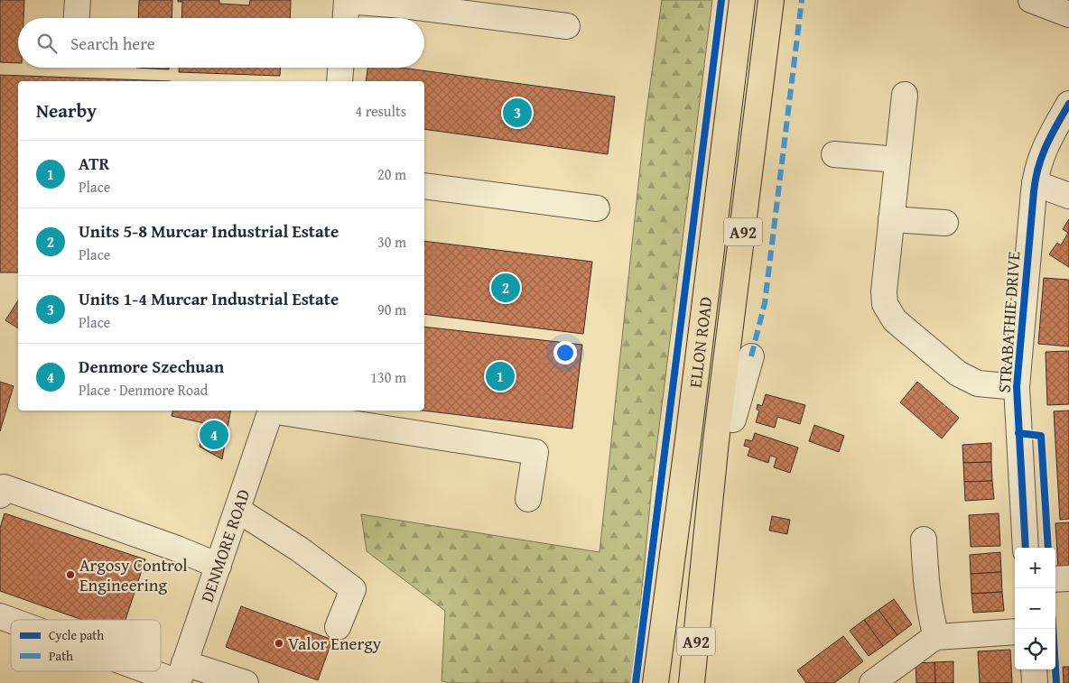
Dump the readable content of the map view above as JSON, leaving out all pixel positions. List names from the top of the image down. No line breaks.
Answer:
{"streets":{"main road":["A92","ELLON ROAD"],"street":["STRABATHIE DRIVE","DENMORE ROAD"]},"places":["Argosy Control Engineering","Valor Energy"],"legend":["Cycle path","Path"],"page":{"search":"Search here","heading":["Nearby","4 results"],"pins":["3","2","1","4"],"list":[{"mark":"1","name":"ATR","note":"Place","value":"20 m"},{"mark":"2","name":"Units 5-8 Murcar Industrial Estate","note":"Place","value":"30 m"},{"mark":"3","name":"Units 1-4 Murcar Industrial Estate","note":"Place","value":"90 m"},{"mark":"4","name":"Denmore Szechuan","note":"Place · Denmore Road","value":"130 m"}],"map_buttons":["+","−"]}}
